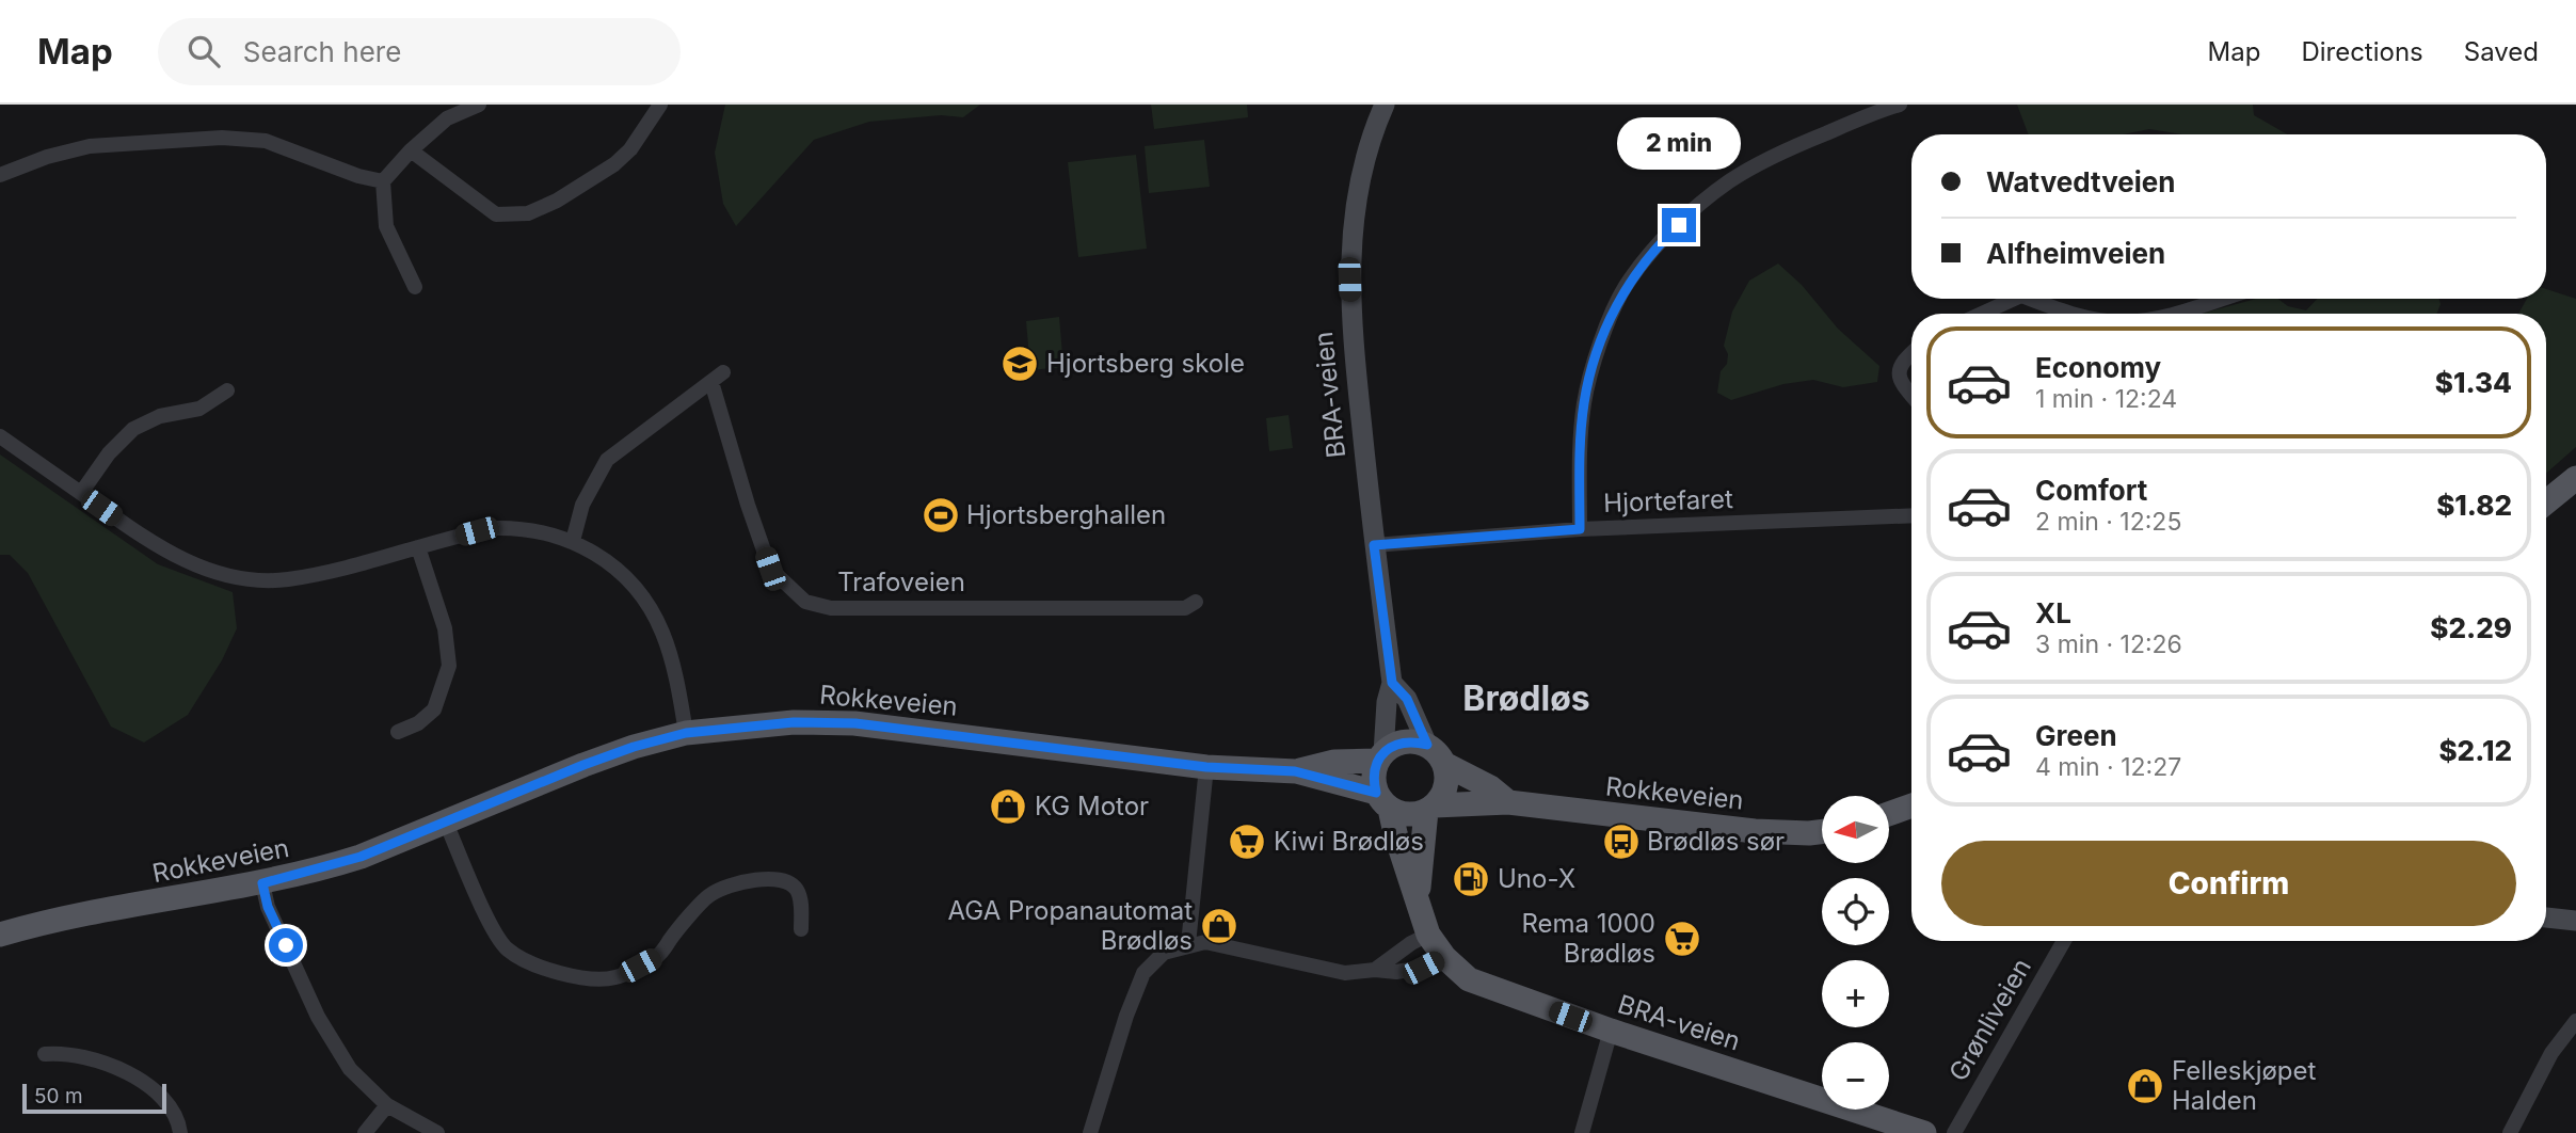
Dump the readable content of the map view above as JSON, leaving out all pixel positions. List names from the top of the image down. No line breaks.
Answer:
{"streets":{"main road":["BRA-veien","Rokkeveien"],"street":["Hjortefaret","Trafoveien","Grønliveien"]},"crossings":[["BRA-veien","Hjortefaret"],["BRA-veien","Rokkeveien"]],"districts":["Brødløs"],"places":{"school or university":["Hjortsberg skole"],"sports":["Hjortsberghallen"],"shop":["KG Motor","AGA Propanautomat Brødløs","Felleskjøpet Halden"],"supermarket":["Kiwi Brødløs","Rema 1000 Brødløs"],"bus stop":["Brødløs sør"],"fuel station":["Uno-X"]},"scale_bar":"50 m","north":"left","page":{"header":"Map","search":"Search here","nav":["Map","Directions","Saved"],"bubble":"2 min","banner":["Watvedtveien","Alfheimveien"],"list":[{"name":"Economy","note":"1 min · 12:24","value":"$1.34"},{"name":"Comfort","note":"2 min · 12:25","value":"$1.82"},{"name":"XL","note":"3 min · 12:26","value":"$2.29"},{"name":"Green","note":"4 min · 12:27","value":"$2.12"}],"map_buttons":["+","−"],"buttons":"Confirm","scale":"50 m"}}
